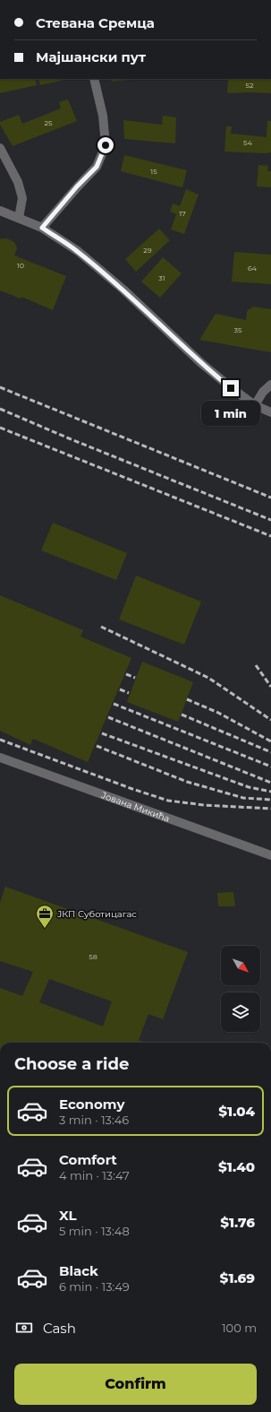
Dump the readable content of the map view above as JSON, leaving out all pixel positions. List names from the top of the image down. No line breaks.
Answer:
{"streets":{"street":["Јована Микића"]},"places":{"office":["ЈКП Суботицагас"]},"house_numbers":["52","25","54","15","17","29","10","64","31","35","58"],"north":"bottom right","page":{"banner":["Стевана Сремца","Мајшански пут"],"bubble":"1 min","heading":"Choose a ride","list":[{"name":"Economy","note":"3 min · 13:46","value":"$1.04"},{"name":"Comfort","note":"4 min · 13:47","value":"$1.40"},{"name":"XL","note":"5 min · 13:48","value":"$1.76"},{"name":"Black","note":"6 min · 13:49","value":"$1.69"}],"pay":["Cash","100 m"],"buttons":"Confirm"}}
